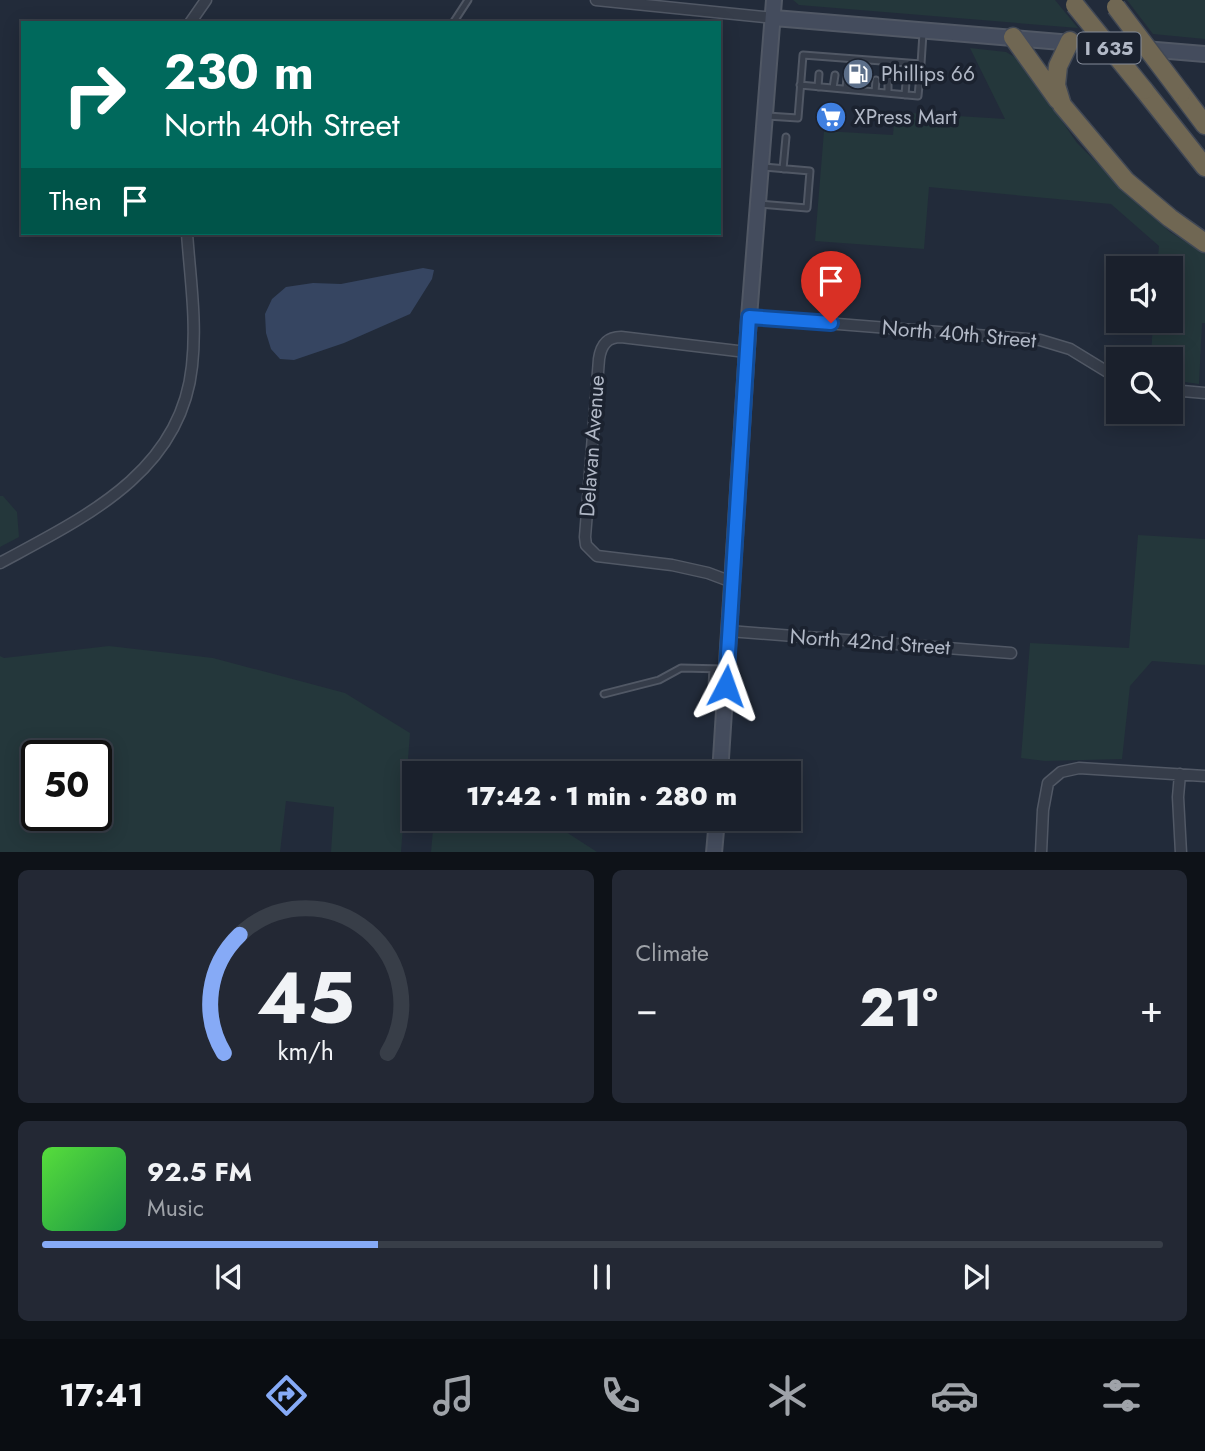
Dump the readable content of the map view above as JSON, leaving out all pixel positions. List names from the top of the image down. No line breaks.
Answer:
{"streets":{"highway":["I 635"],"street":["North 40th Street","Delavan Avenue","North 42nd Street"]},"places":{"fuel station":["Phillips 66"],"supermarket":["XPress Mart"]},"page":{"turn":["230 m","North 40th Street"],"then":"Then","limit":"50","trip":"17:42 · 1 min · 280 m","tile":"Climate","heat":["−","21°","+"],"song":["92.5 FM","Music"],"tabs":"17:41","gauge":["45","km/h"]}}
